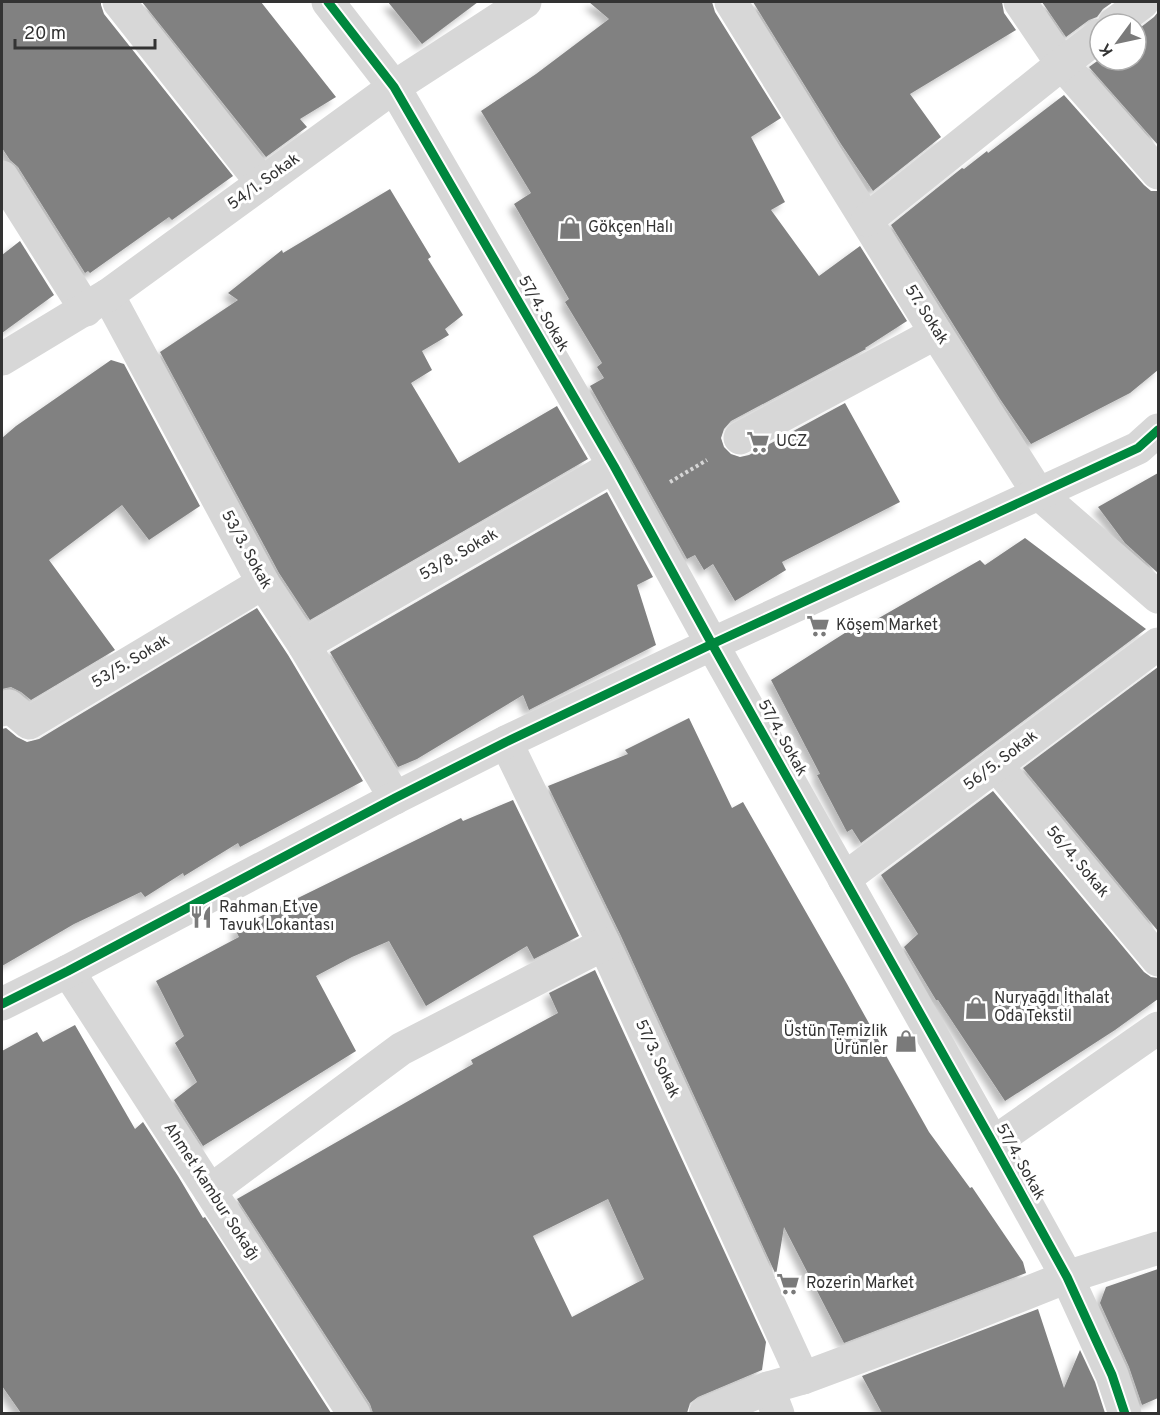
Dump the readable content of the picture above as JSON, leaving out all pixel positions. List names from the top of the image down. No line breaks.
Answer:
{"streets":{"street":["54/1. Sokak","57/4. Sokak","57. Sokak","53/3. Sokak","53/8. Sokak","53/5. Sokak","56/5. Sokak","56/4. Sokak","57/3. Sokak","Ahmet Kambur Sokağı"]},"crossings":[["54/1. Sokak","57/4. Sokak"],["54/1. Sokak","53/3. Sokak"],["57/4. Sokak","53/8. Sokak"],["57/4. Sokak","56/5. Sokak"],["53/3. Sokak","53/8. Sokak"],["53/3. Sokak","53/5. Sokak"],["56/5. Sokak","56/4. Sokak"]],"places":{"shop":["Gökçen Halı","Nuryağdı İthalat Oda Tekstil","Üstün Temizlik Ürünler"],"supermarket":["UCZ","Köşem Market","Rozerin Market"],"restaurant":["Rahman Et ve Tavuk Lokantası"]},"scale_bar":"20 m","north":"bottom left"}
